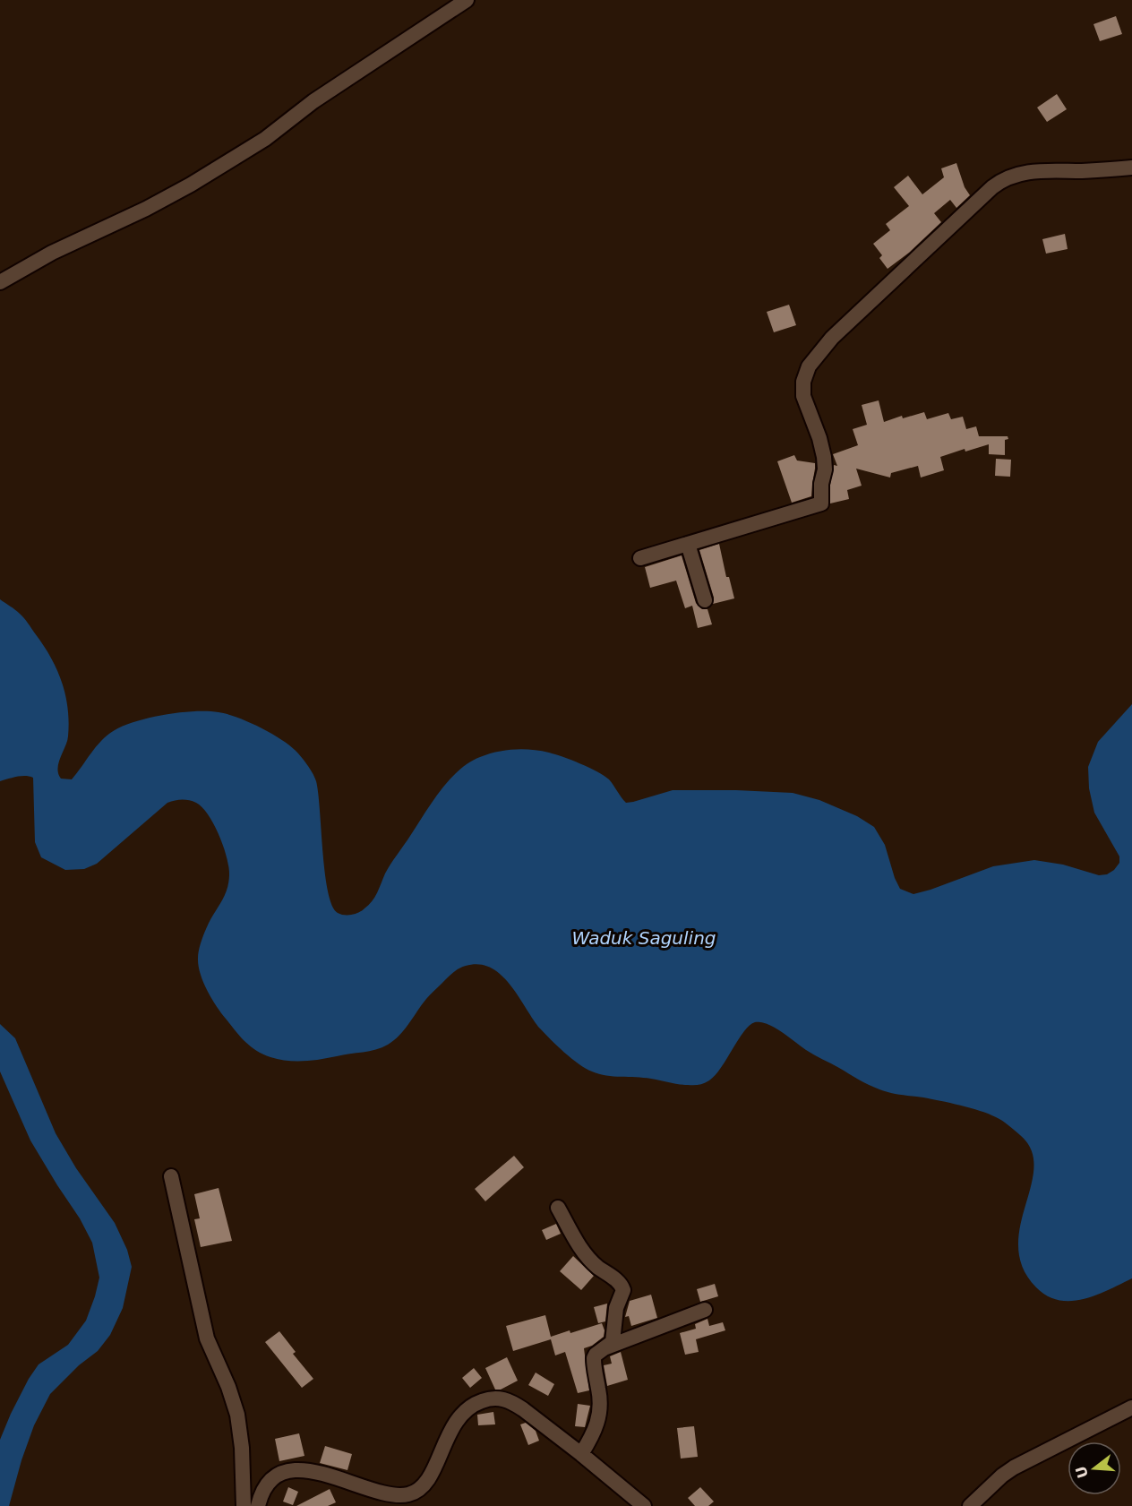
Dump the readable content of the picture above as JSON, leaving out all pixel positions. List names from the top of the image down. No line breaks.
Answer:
{"water":["Waduk Saguling"],"north":"left"}
